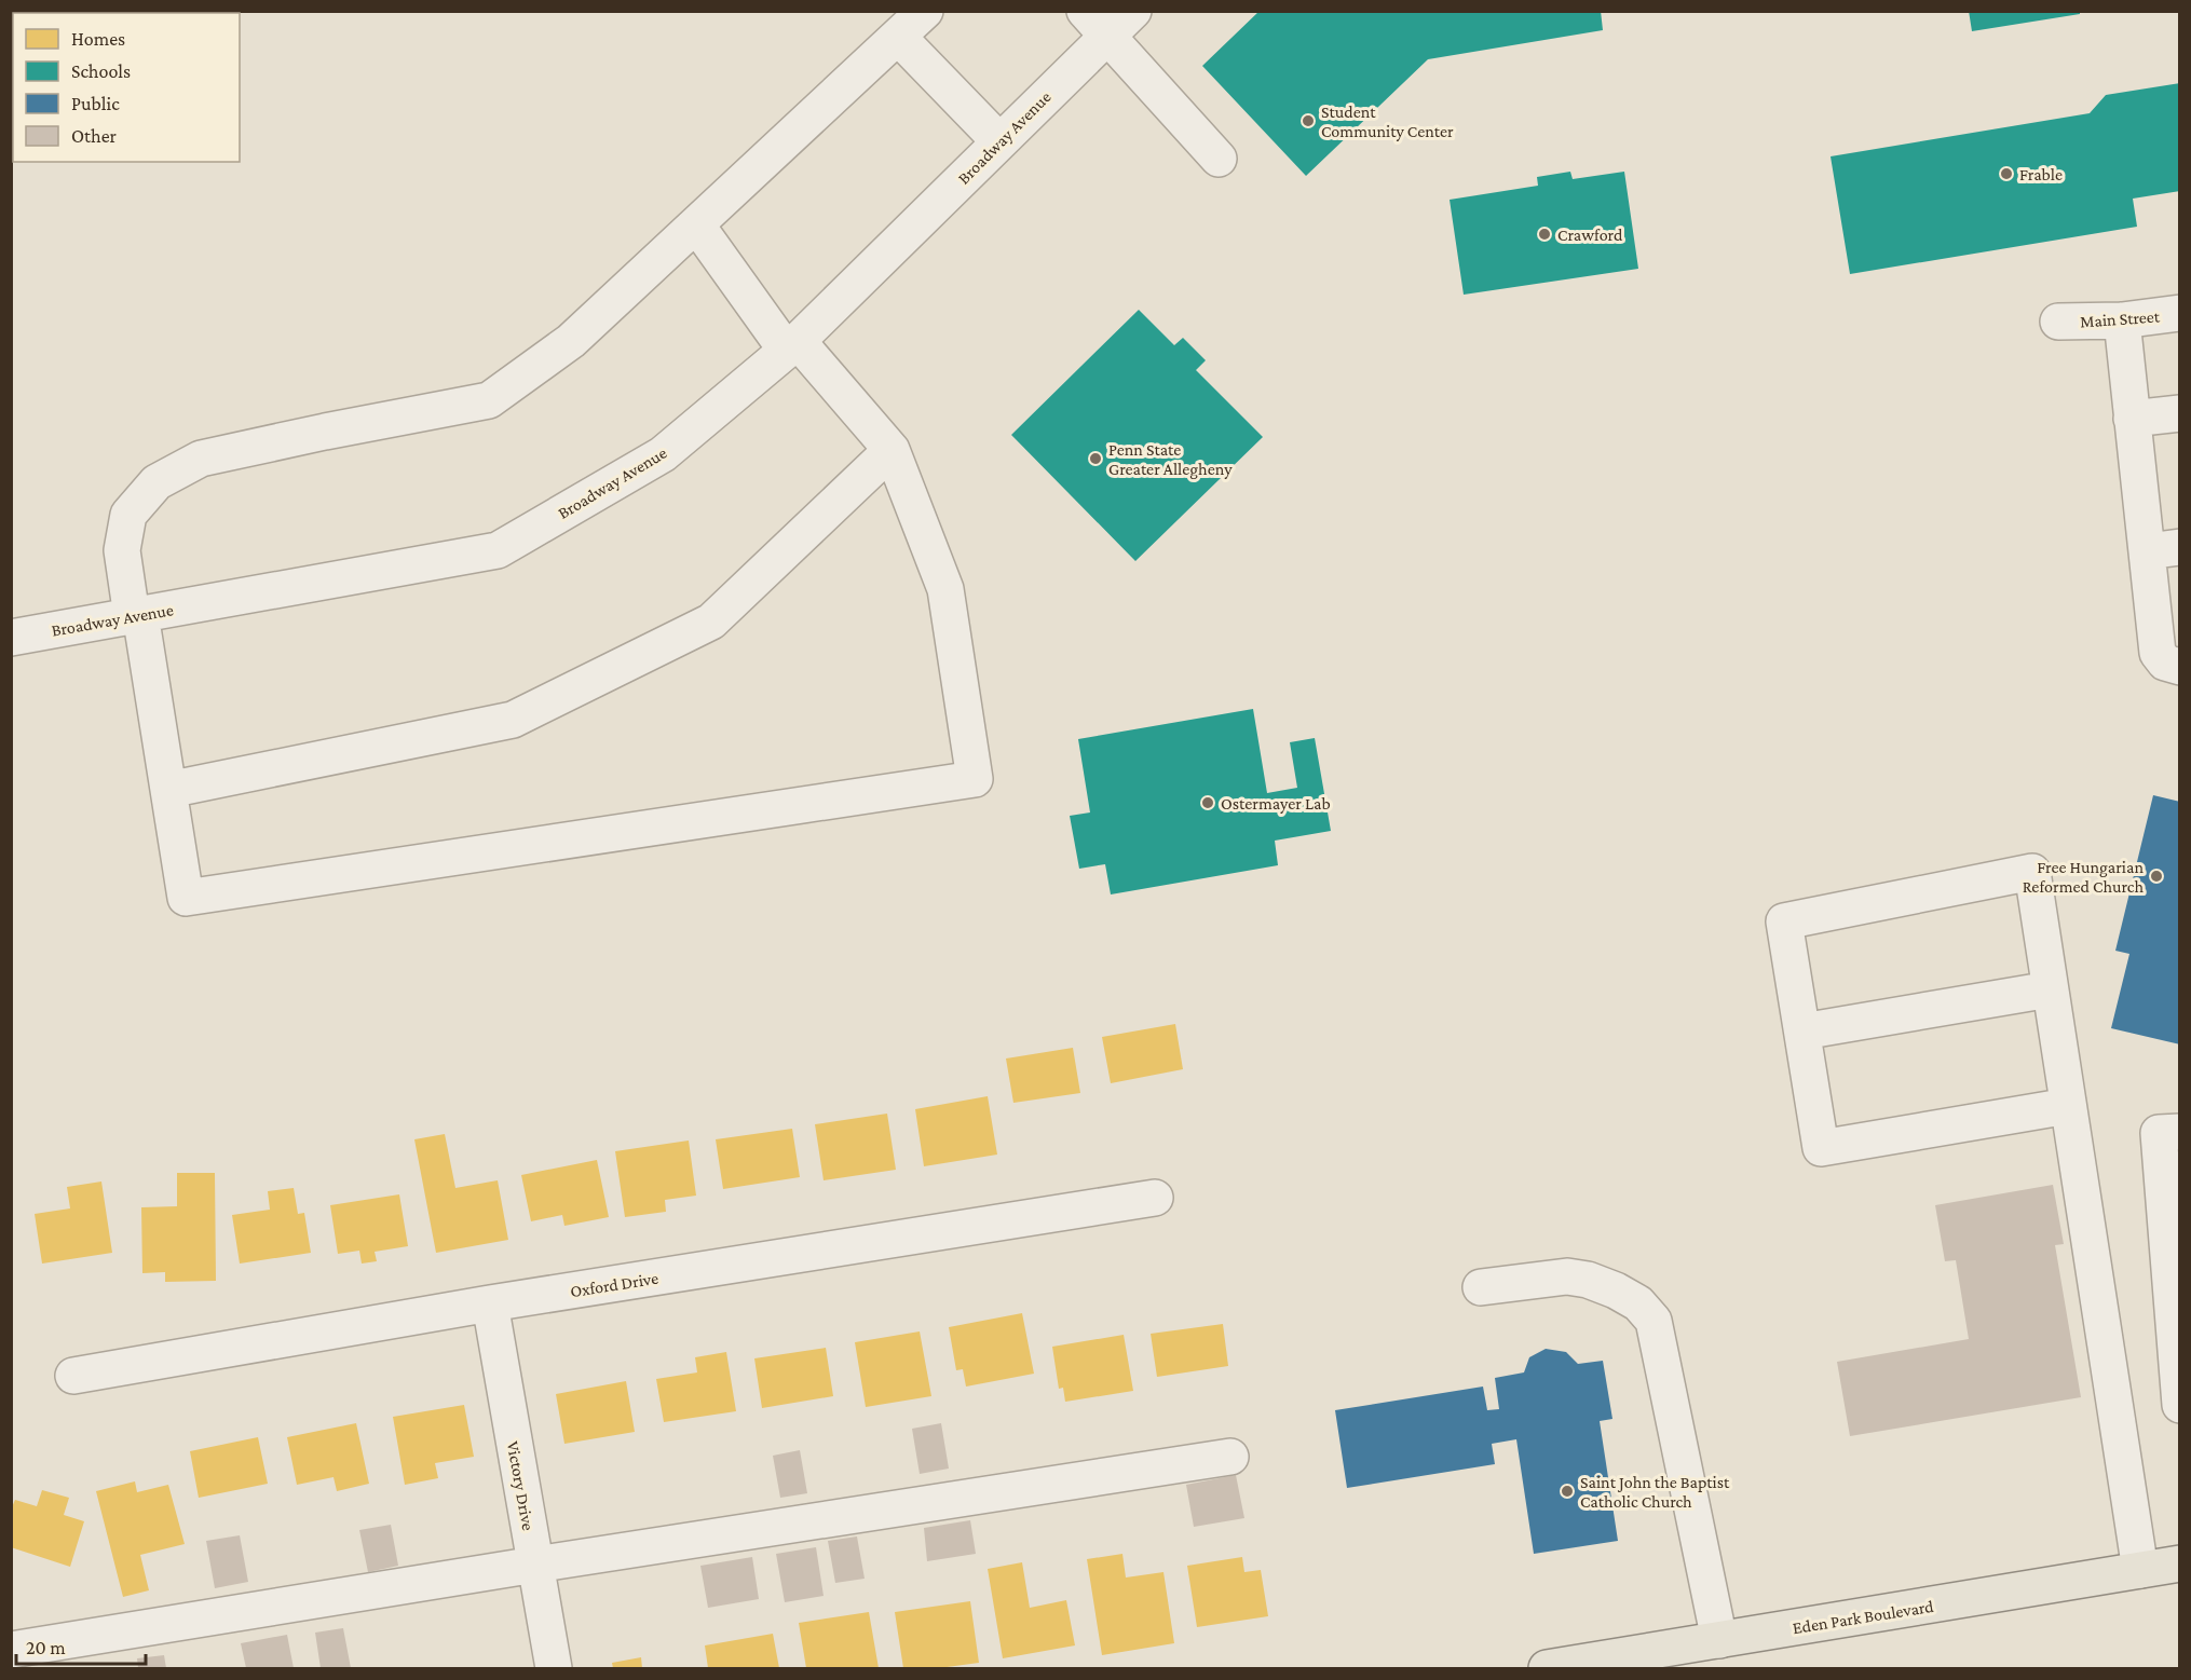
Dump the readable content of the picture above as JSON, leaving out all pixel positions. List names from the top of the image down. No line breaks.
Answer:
{"streets":{"main road":["Eden Park Boulevard"],"street":["Broadway Avenue","Main Street","Oxford Drive","Victory Drive"]},"crossings":[["Oxford Drive","Victory Drive"]],"places":["Student Community Center","Frable","Crawford","Penn State Greater Allegheny","Ostermayer Lab","Free Hungarian Reformed Church","Saint John the Baptist Catholic Church"],"legend":["Homes","Schools","Public","Other"],"scale_bar":"20 m"}
